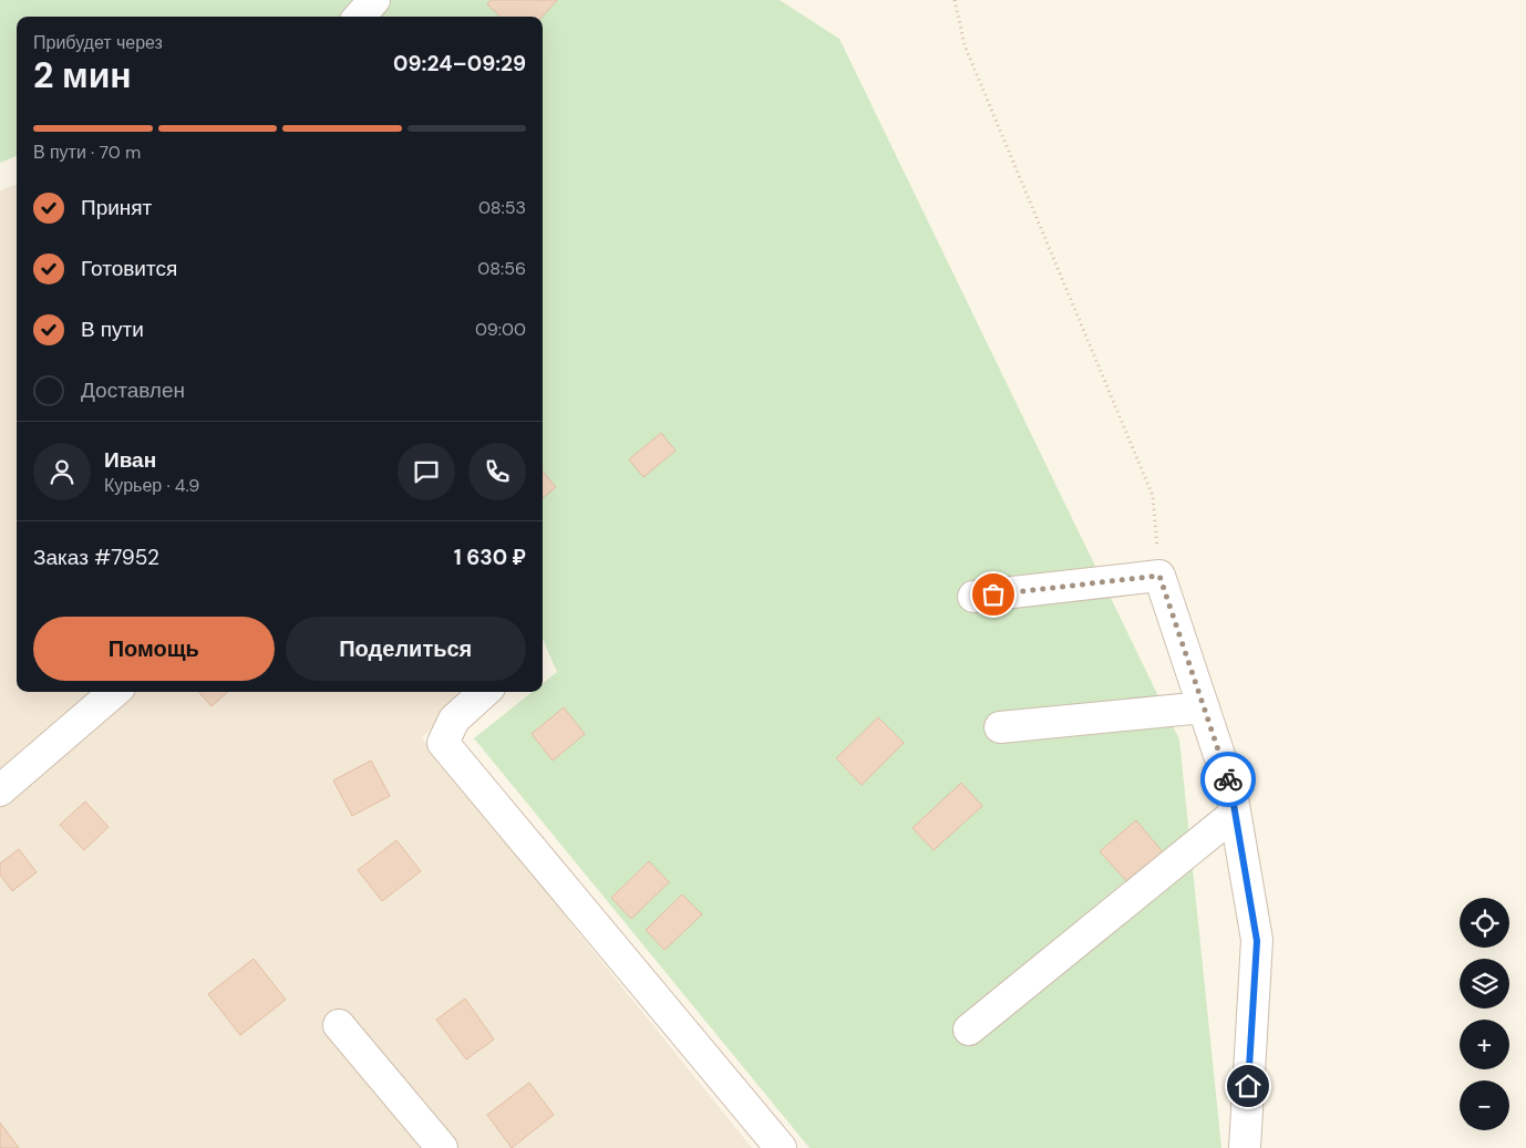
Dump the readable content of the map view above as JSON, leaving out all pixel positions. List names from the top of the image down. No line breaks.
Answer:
{"page":{"heading":["2 мин","Прибудет через","09:24–09:29"],"panel":["Иван","Курьер · 4.9","Заказ #7952","1 630 ₽"],"bar":"В пути · 70 m","list":[["Принят","08:53"],["Готовится","08:56"],["В пути","09:00"],"Доставлен"],"buttons":["Помощь","Поделиться"],"map_buttons":["+","−"]}}
